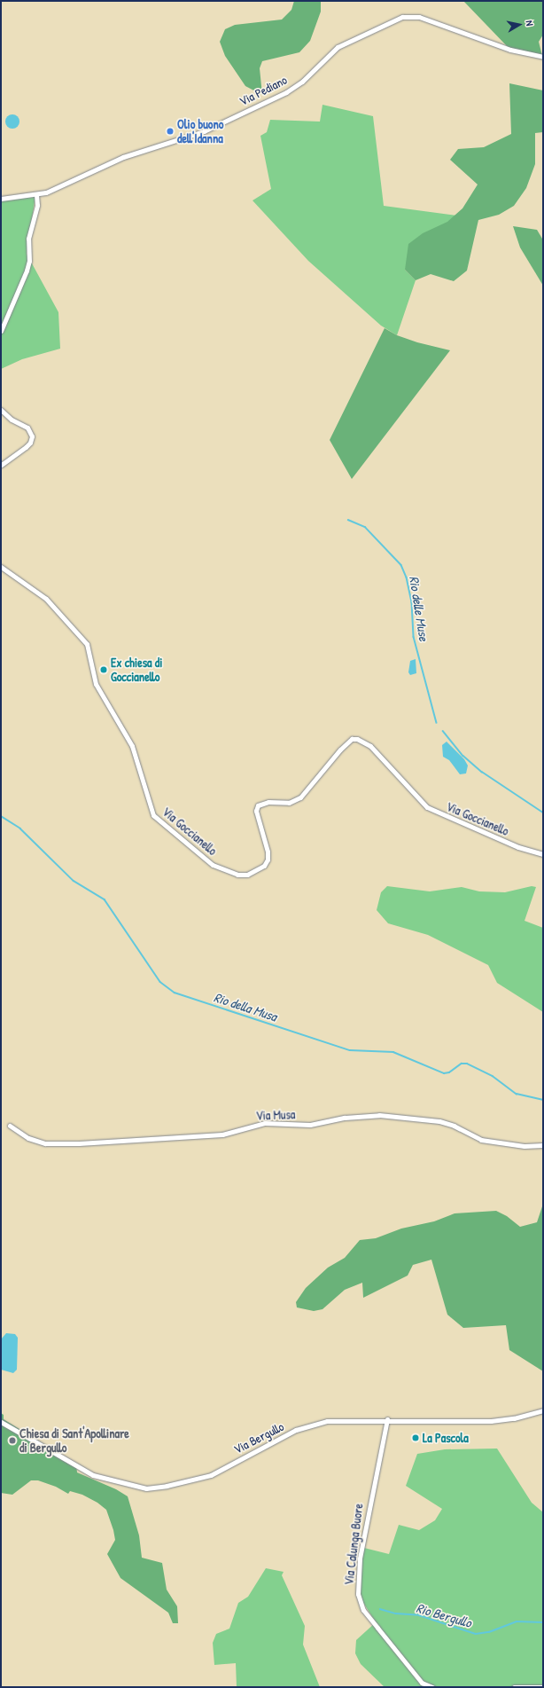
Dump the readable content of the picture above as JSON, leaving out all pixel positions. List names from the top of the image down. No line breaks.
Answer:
{"streets":{"street":["Via Pediano","Via Goccianello","Via Musa","Via Bergullo","Via Calunga Buore"]},"crossings":[["Via Bergullo","Via Calunga Buore"]],"water":["Rio delle Muse","Rio della Musa","Rio Bergullo"],"places":["Olio buono dell'Idanna","Ex chiesa di Goccianello","La Pascola","Chiesa di Sant'Apollinare di Bergullo"],"north":"right"}
